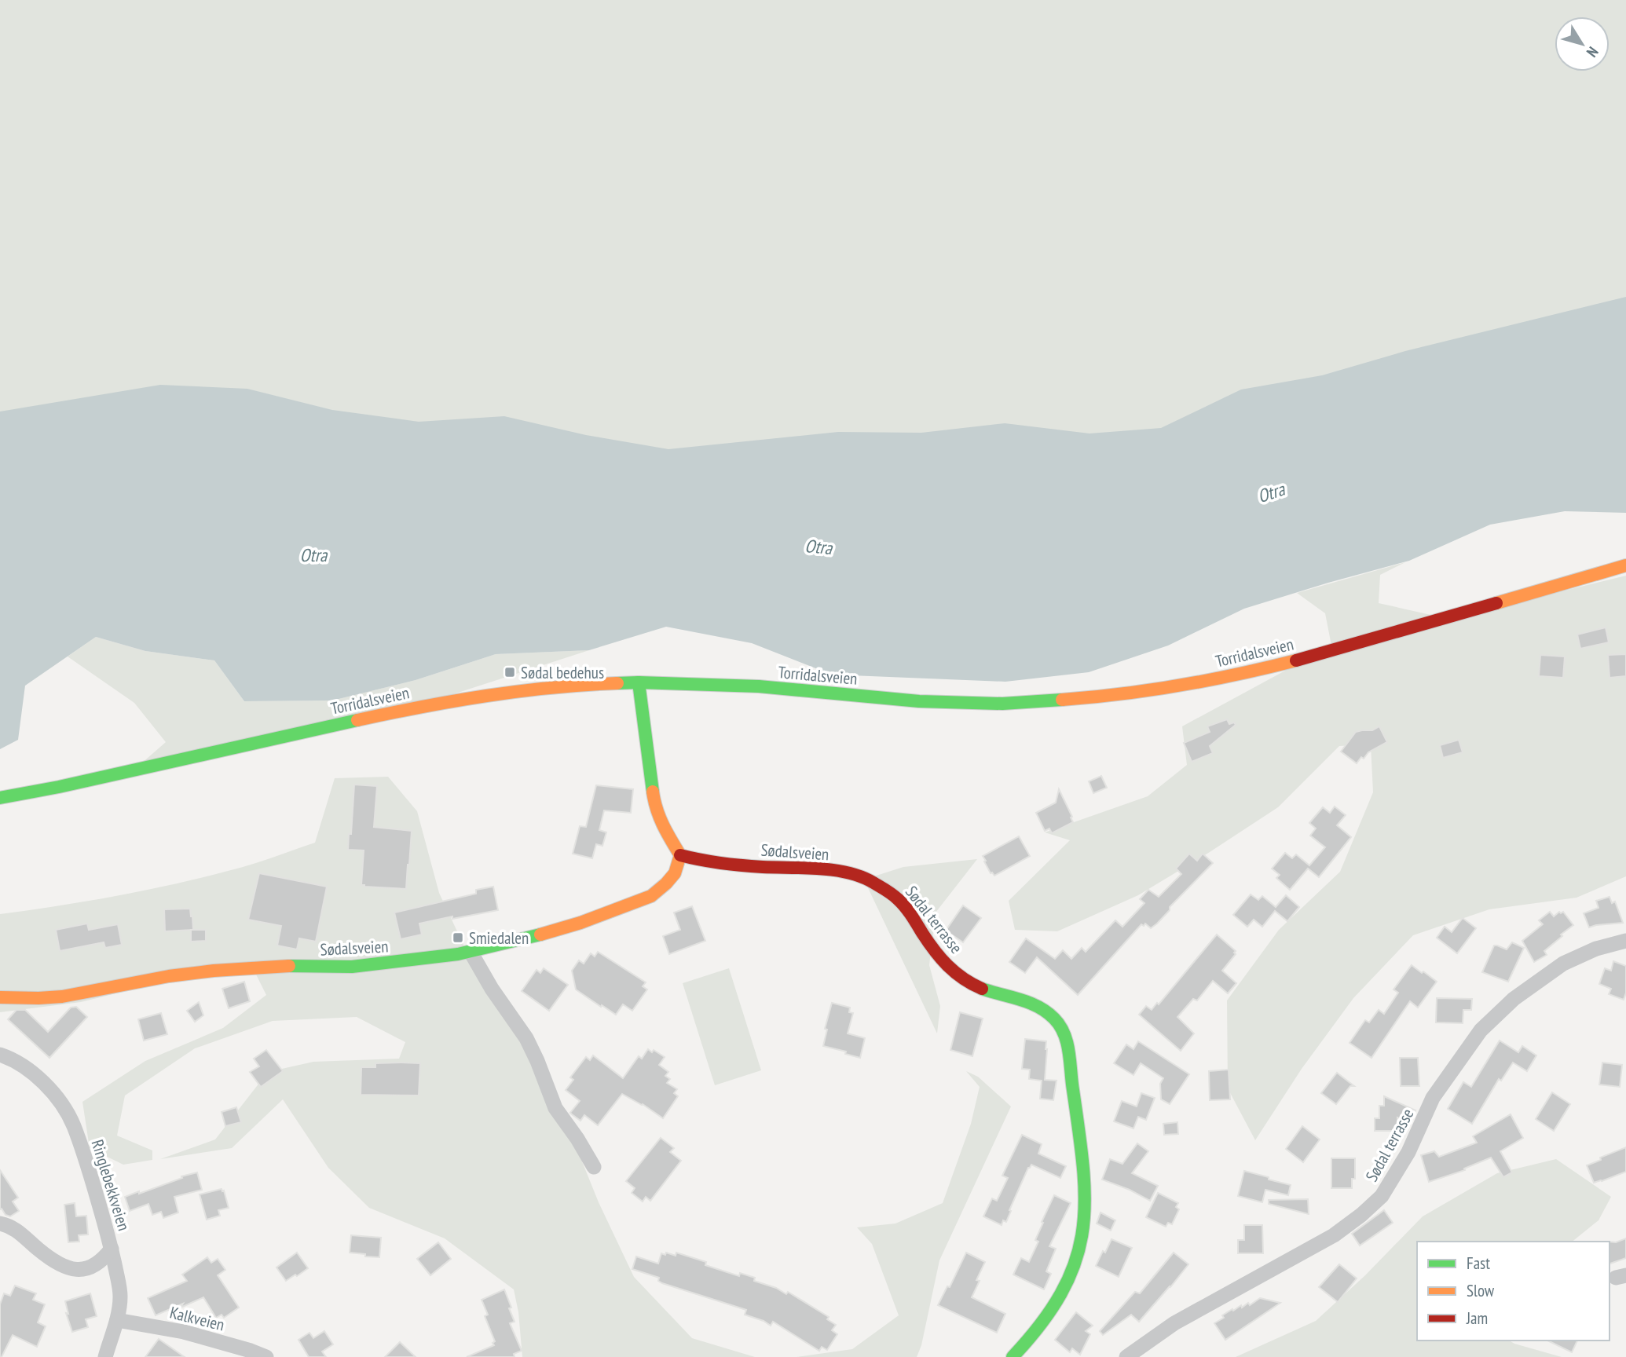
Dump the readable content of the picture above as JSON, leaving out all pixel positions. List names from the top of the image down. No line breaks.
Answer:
{"streets":{"street":["Torridalsveien","Sødalsveien","Sødal terrasse","Ringlebekkveien","Kalkveien"]},"crossings":[["Sødalsveien","Sødal terrasse"],["Ringlebekkveien","Kalkveien"]],"water":["Otra"],"places":{"transit":["Sødal bedehus","Smiedalen"]},"legend":["Fast","Slow","Jam"],"north":"bottom right"}
